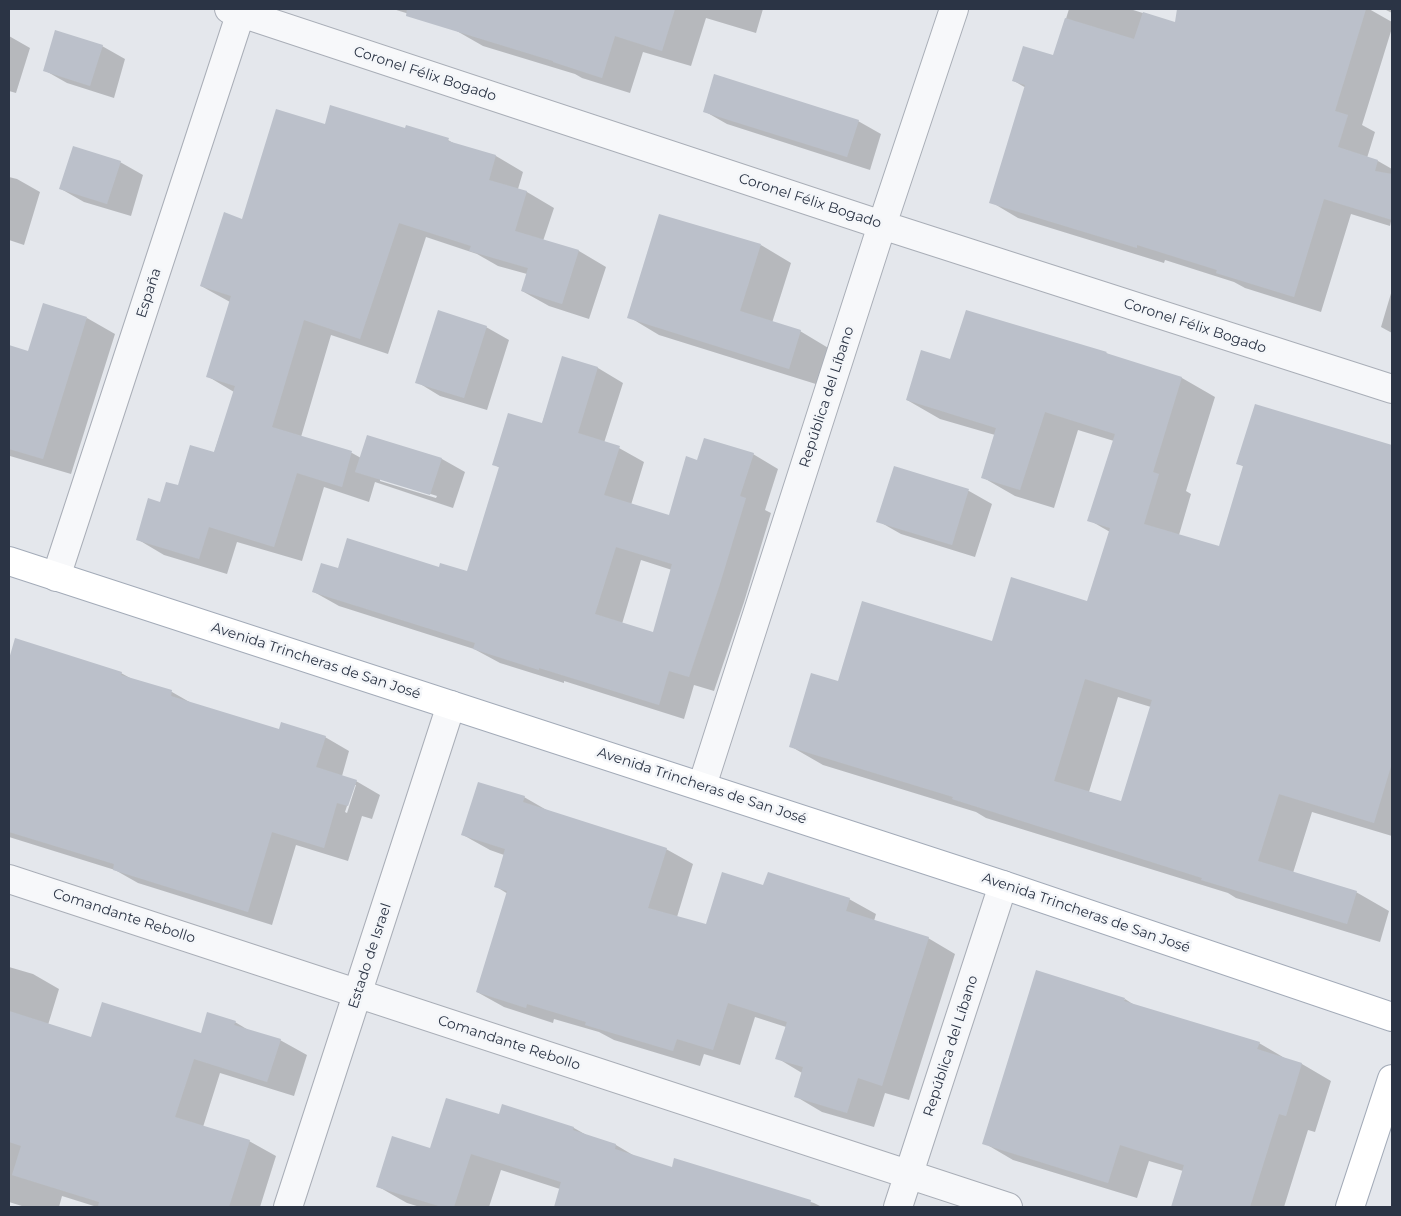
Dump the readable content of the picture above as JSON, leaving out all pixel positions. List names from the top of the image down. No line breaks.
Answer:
{"streets":{"main road":["Avenida Trincheras de San José"],"street":["Coronel Félix Bogado","España","República del Líbano","Comandante Rebollo","Estado de Israel"]},"crossings":[["Coronel Félix Bogado","España"],["Coronel Félix Bogado","República del Líbano"],["España","Avenida Trincheras de San José"],["República del Líbano","Avenida Trincheras de San José"],["República del Líbano","Comandante Rebollo"],["Avenida Trincheras de San José","Estado de Israel"],["Comandante Rebollo","Estado de Israel"]]}
